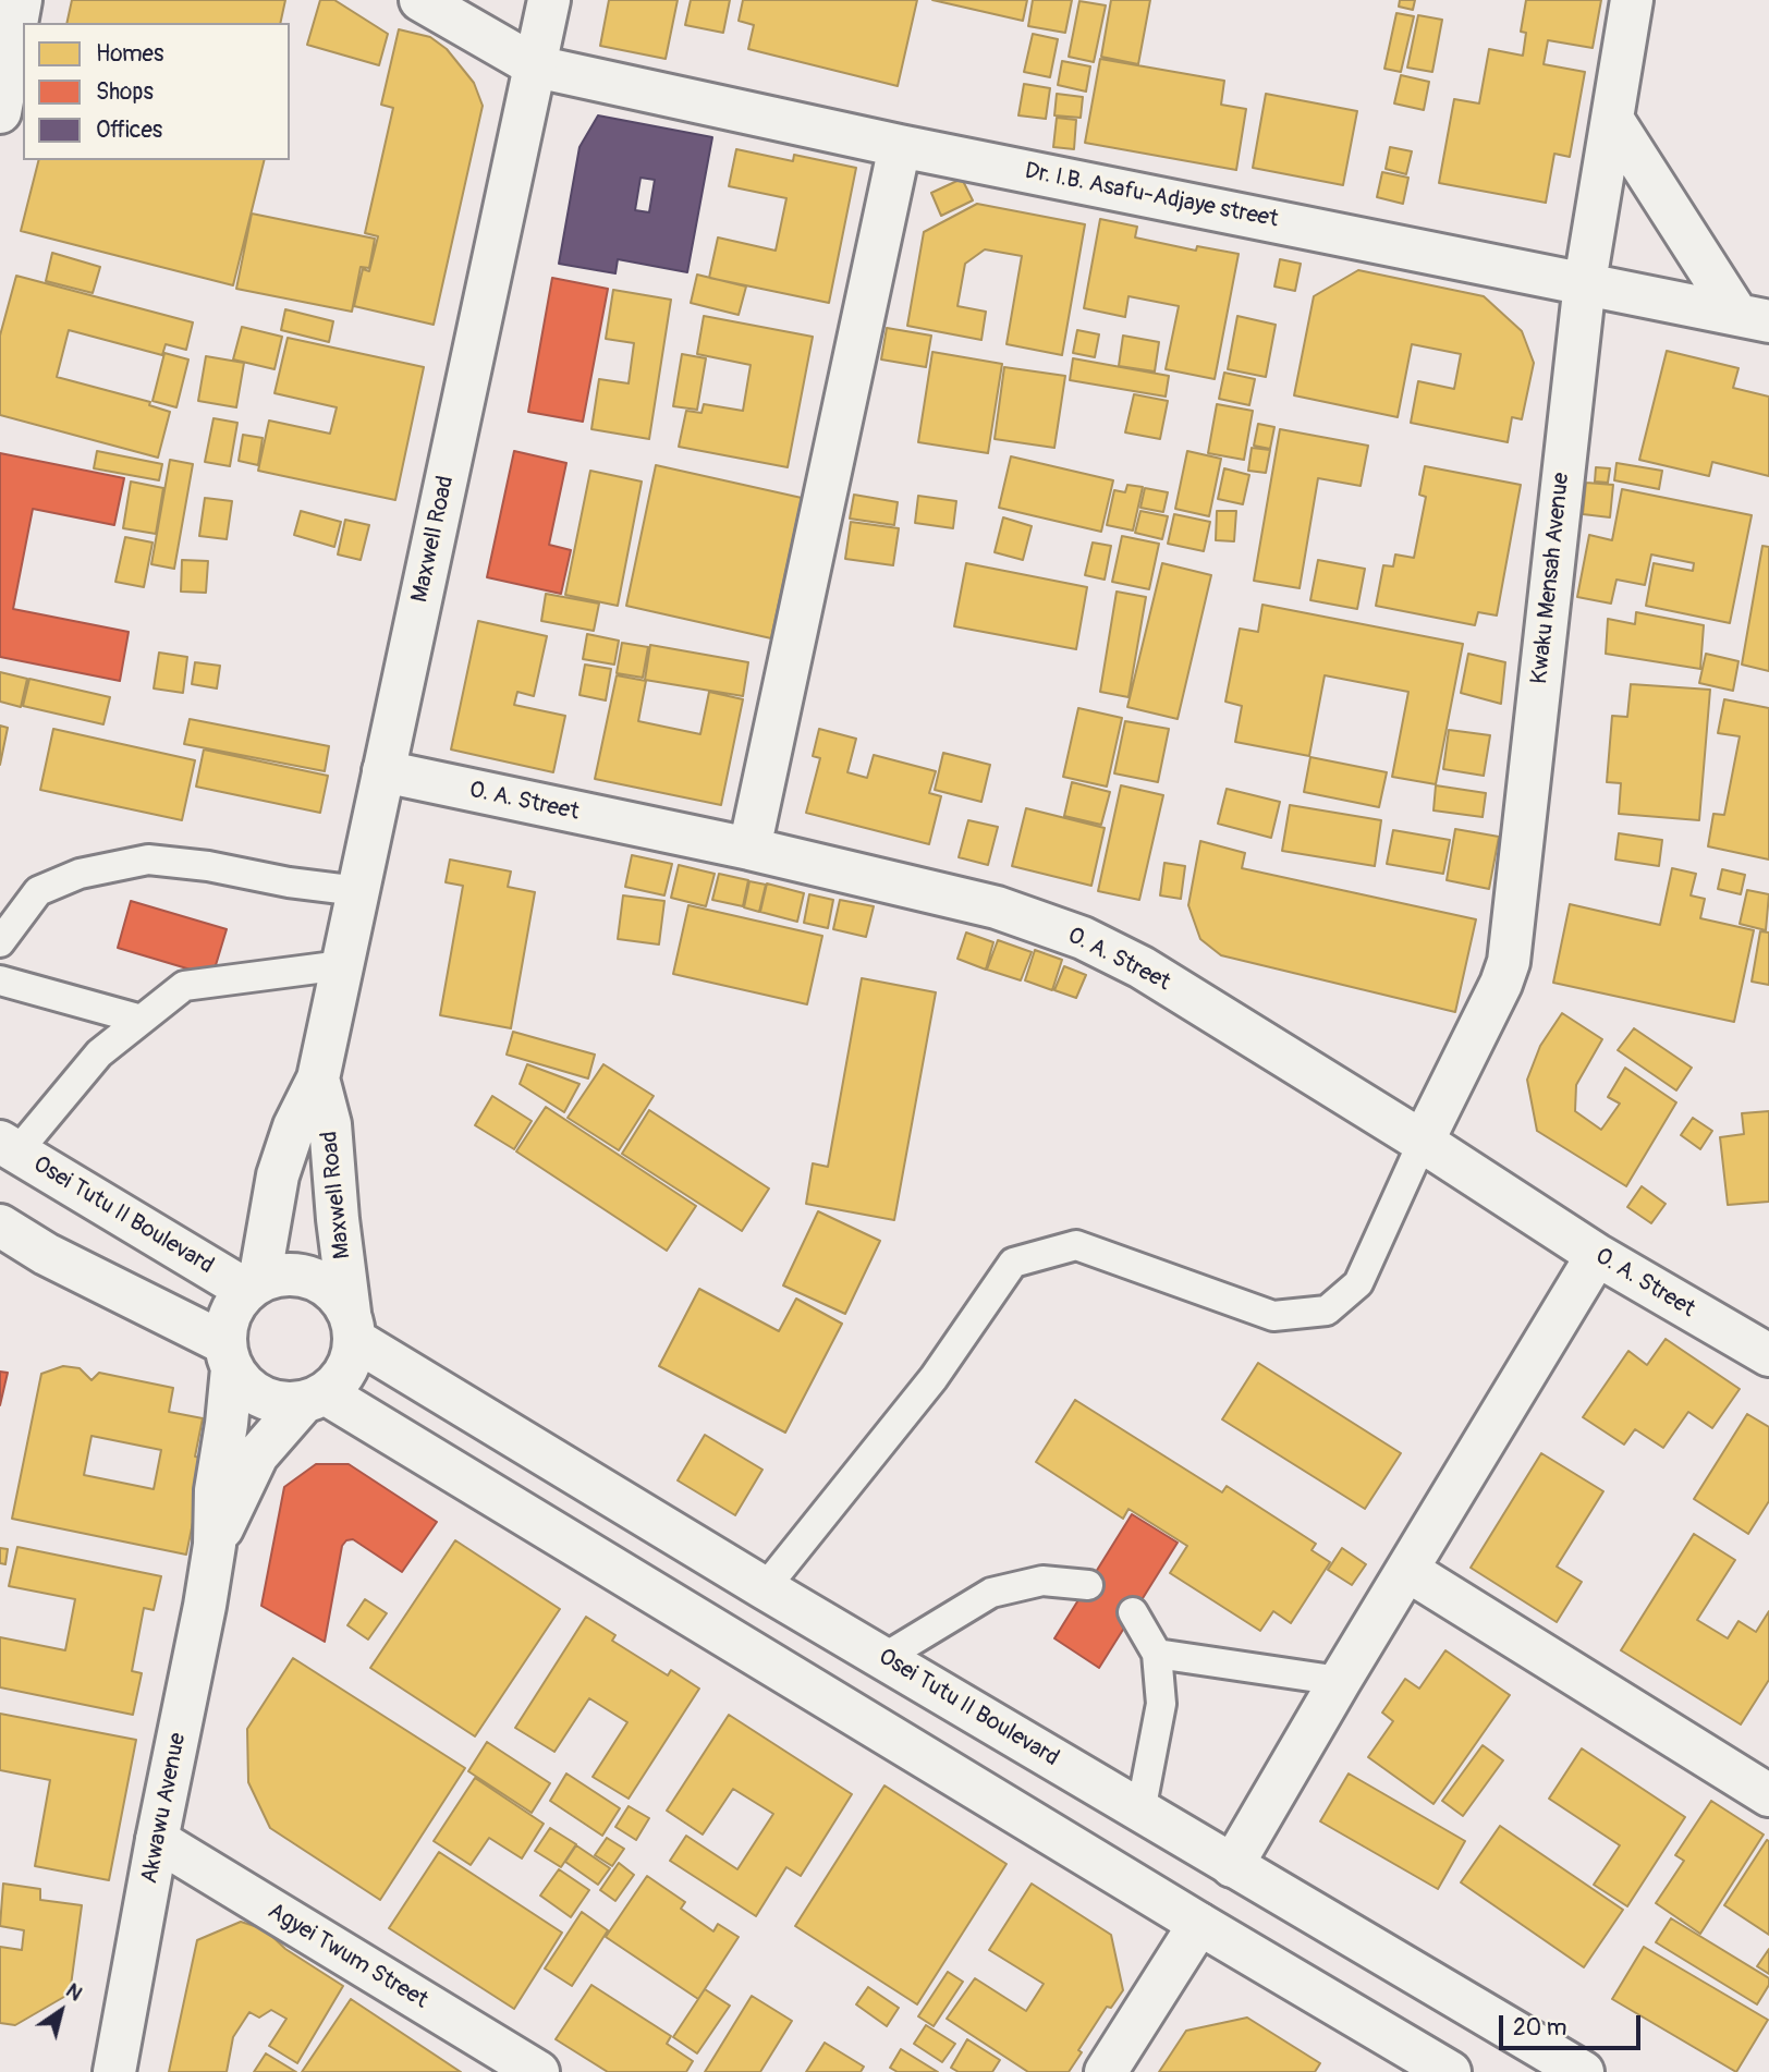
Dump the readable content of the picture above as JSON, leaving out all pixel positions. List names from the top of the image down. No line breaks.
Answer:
{"streets":{"street":["Dr. I.B. Asafu-Adjaye street","Maxwell Road","Kwaku Mensah Avenue","O. A. Street","Osei Tutu II Boulevard","Akwawu Avenue","Agyei Twum Street"]},"crossings":[["Dr. I.B. Asafu-Adjaye street","Maxwell Road"],["Dr. I.B. Asafu-Adjaye street","Kwaku Mensah Avenue"],["Maxwell Road","O. A. Street"],["Maxwell Road","Osei Tutu II Boulevard"],["Maxwell Road","Akwawu Avenue"],["Kwaku Mensah Avenue","O. A. Street"],["Osei Tutu II Boulevard","Akwawu Avenue"],["Akwawu Avenue","Agyei Twum Street"]],"legend":["Homes","Shops","Offices"],"scale_bar":"20 m","north":"top right"}
